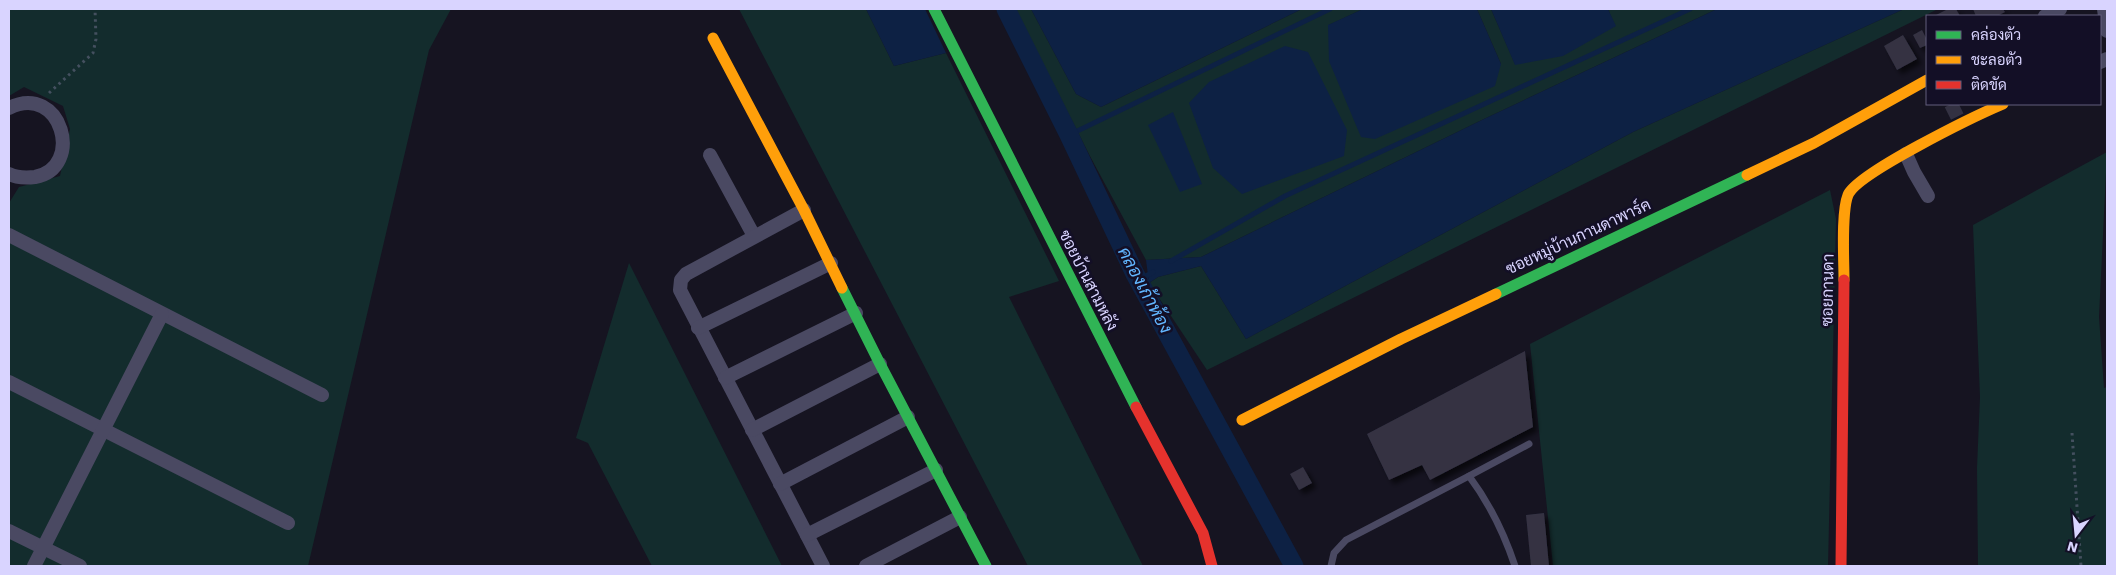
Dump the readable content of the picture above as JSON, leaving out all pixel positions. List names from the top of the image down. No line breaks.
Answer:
{"streets":{"street":["ซอยหมู่บ้านกานดาพาร์ค","ซอยบ้านสามหลัง","ซอยกานดา"]},"water":["คลองเก้าห้อง"],"legend":["คล่องตัว","ชะลอตัว","ติดขัด"],"north":"bottom"}
